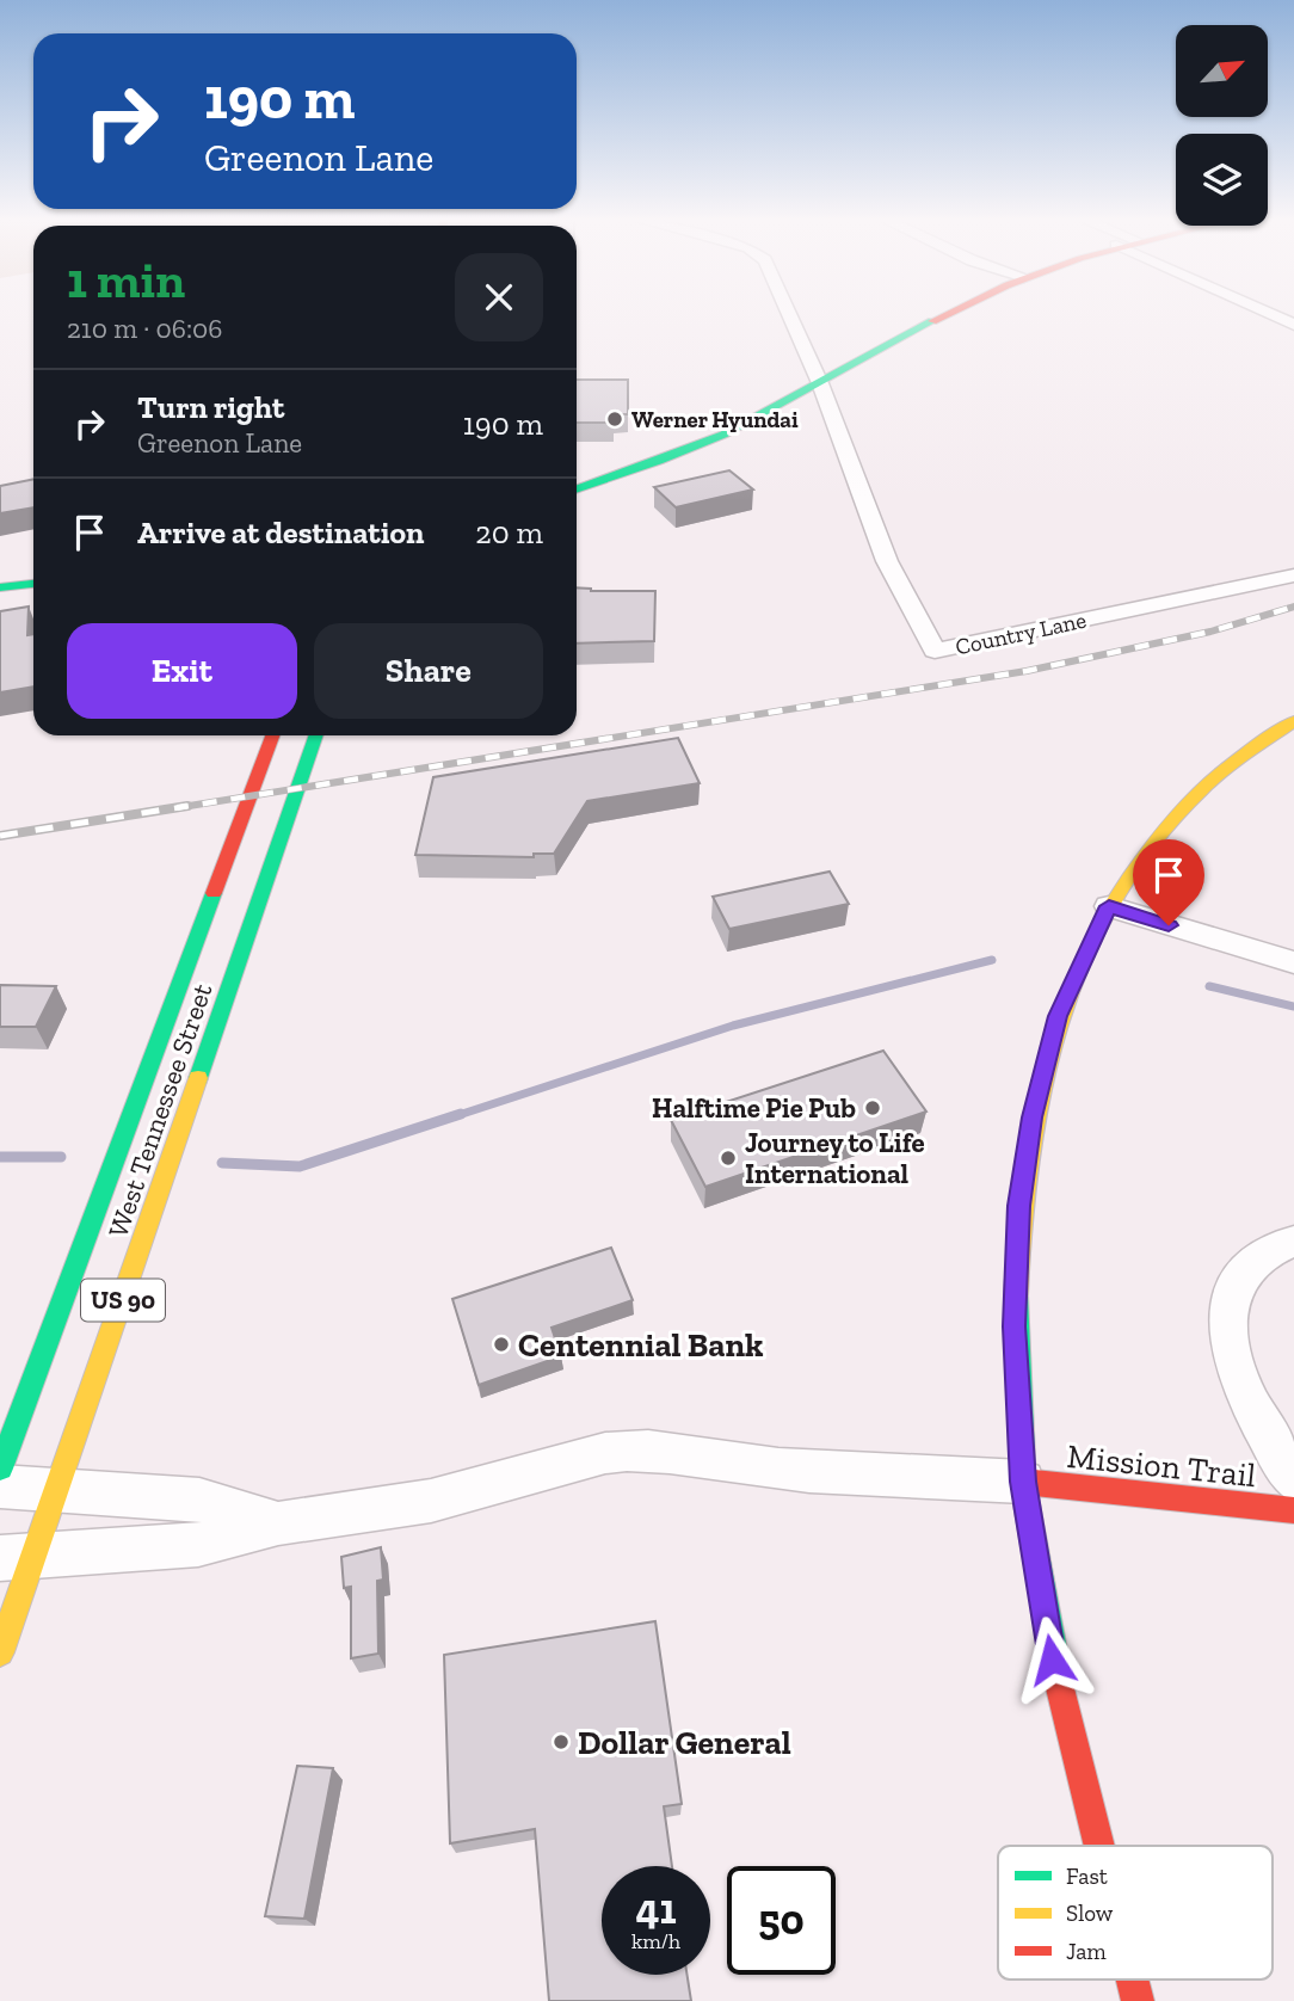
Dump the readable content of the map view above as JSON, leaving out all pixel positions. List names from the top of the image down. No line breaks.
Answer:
{"streets":{"main road":["West Tennessee Street","US 90","Mission Trail"],"street":["Country Lane"]},"places":["Werner Hyundai","Halftime Pie Pub","Journey to Life International","Centennial Bank","Dollar General"],"legend":["Fast","Slow","Jam"],"north":"top right","page":{"turn":["190 m","Greenon Lane"],"heading":["1 min","210 m · 06:06"],"list":[{"name":"Turn right","note":"Greenon Lane","value":"190 m"},{"name":"Arrive at destination","value":"20 m"}],"buttons":["Exit","Share"],"speed":"41 km/h","limit":"50"}}
